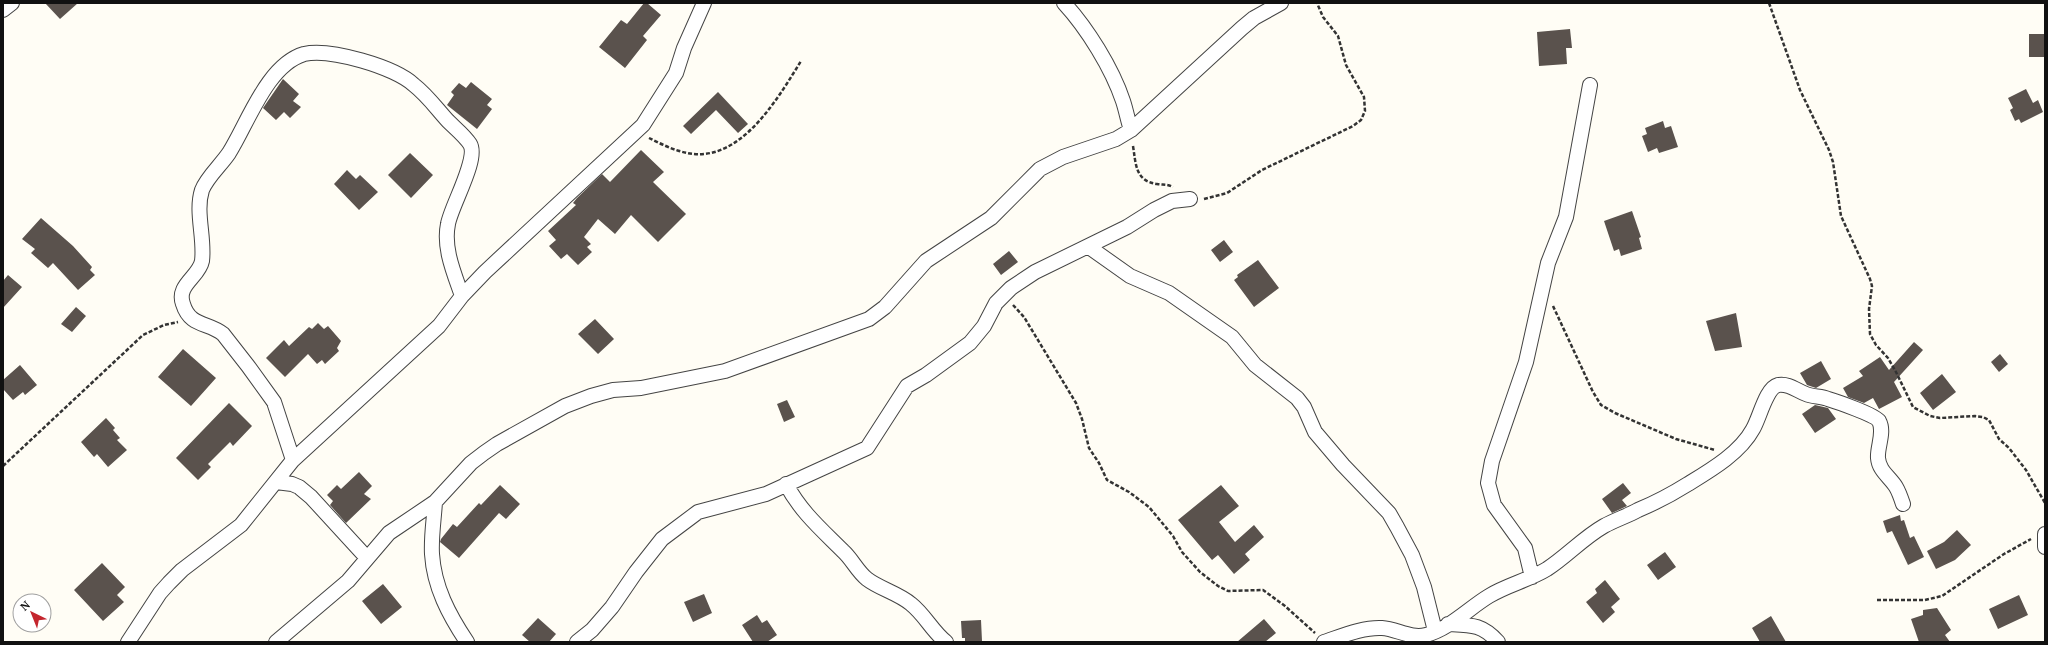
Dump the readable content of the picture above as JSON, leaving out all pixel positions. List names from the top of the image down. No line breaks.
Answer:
{"north":"top left"}
